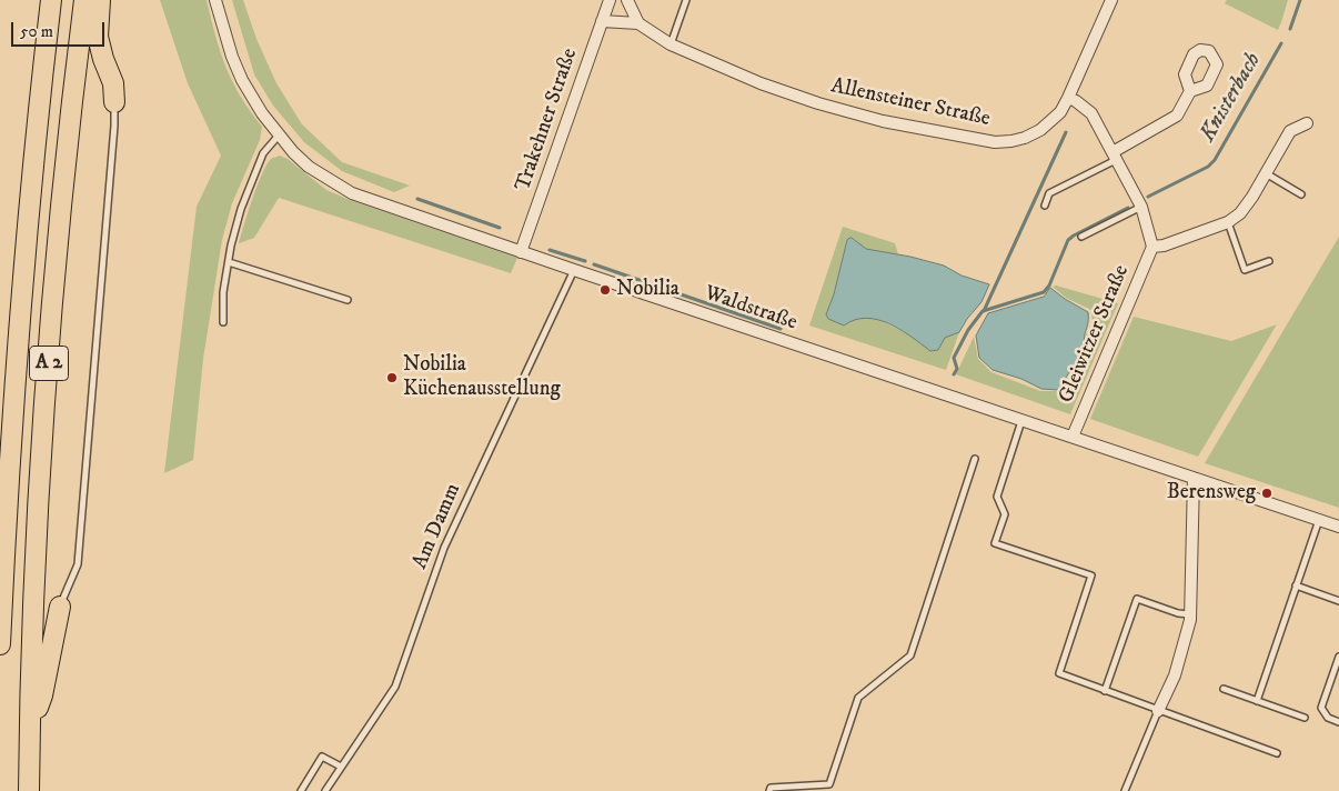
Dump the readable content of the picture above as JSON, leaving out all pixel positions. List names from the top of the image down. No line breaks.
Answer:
{"streets":{"highway":["A 2"],"street":["Allensteiner Straße","Trakehner Straße","Waldstraße","Gleiwitzer Straße"],"lane":["Am Damm"]},"crossings":[["Allensteiner Straße","Trakehner Straße"],["Allensteiner Straße","Gleiwitzer Straße"],["Trakehner Straße","Waldstraße"],["Waldstraße","Gleiwitzer Straße"],["Waldstraße","Am Damm"]],"water":["Knisterbach"],"places":["Nobilia","Nobilia Küchenausstellung","Berensweg"],"scale_bar":"50 m"}
